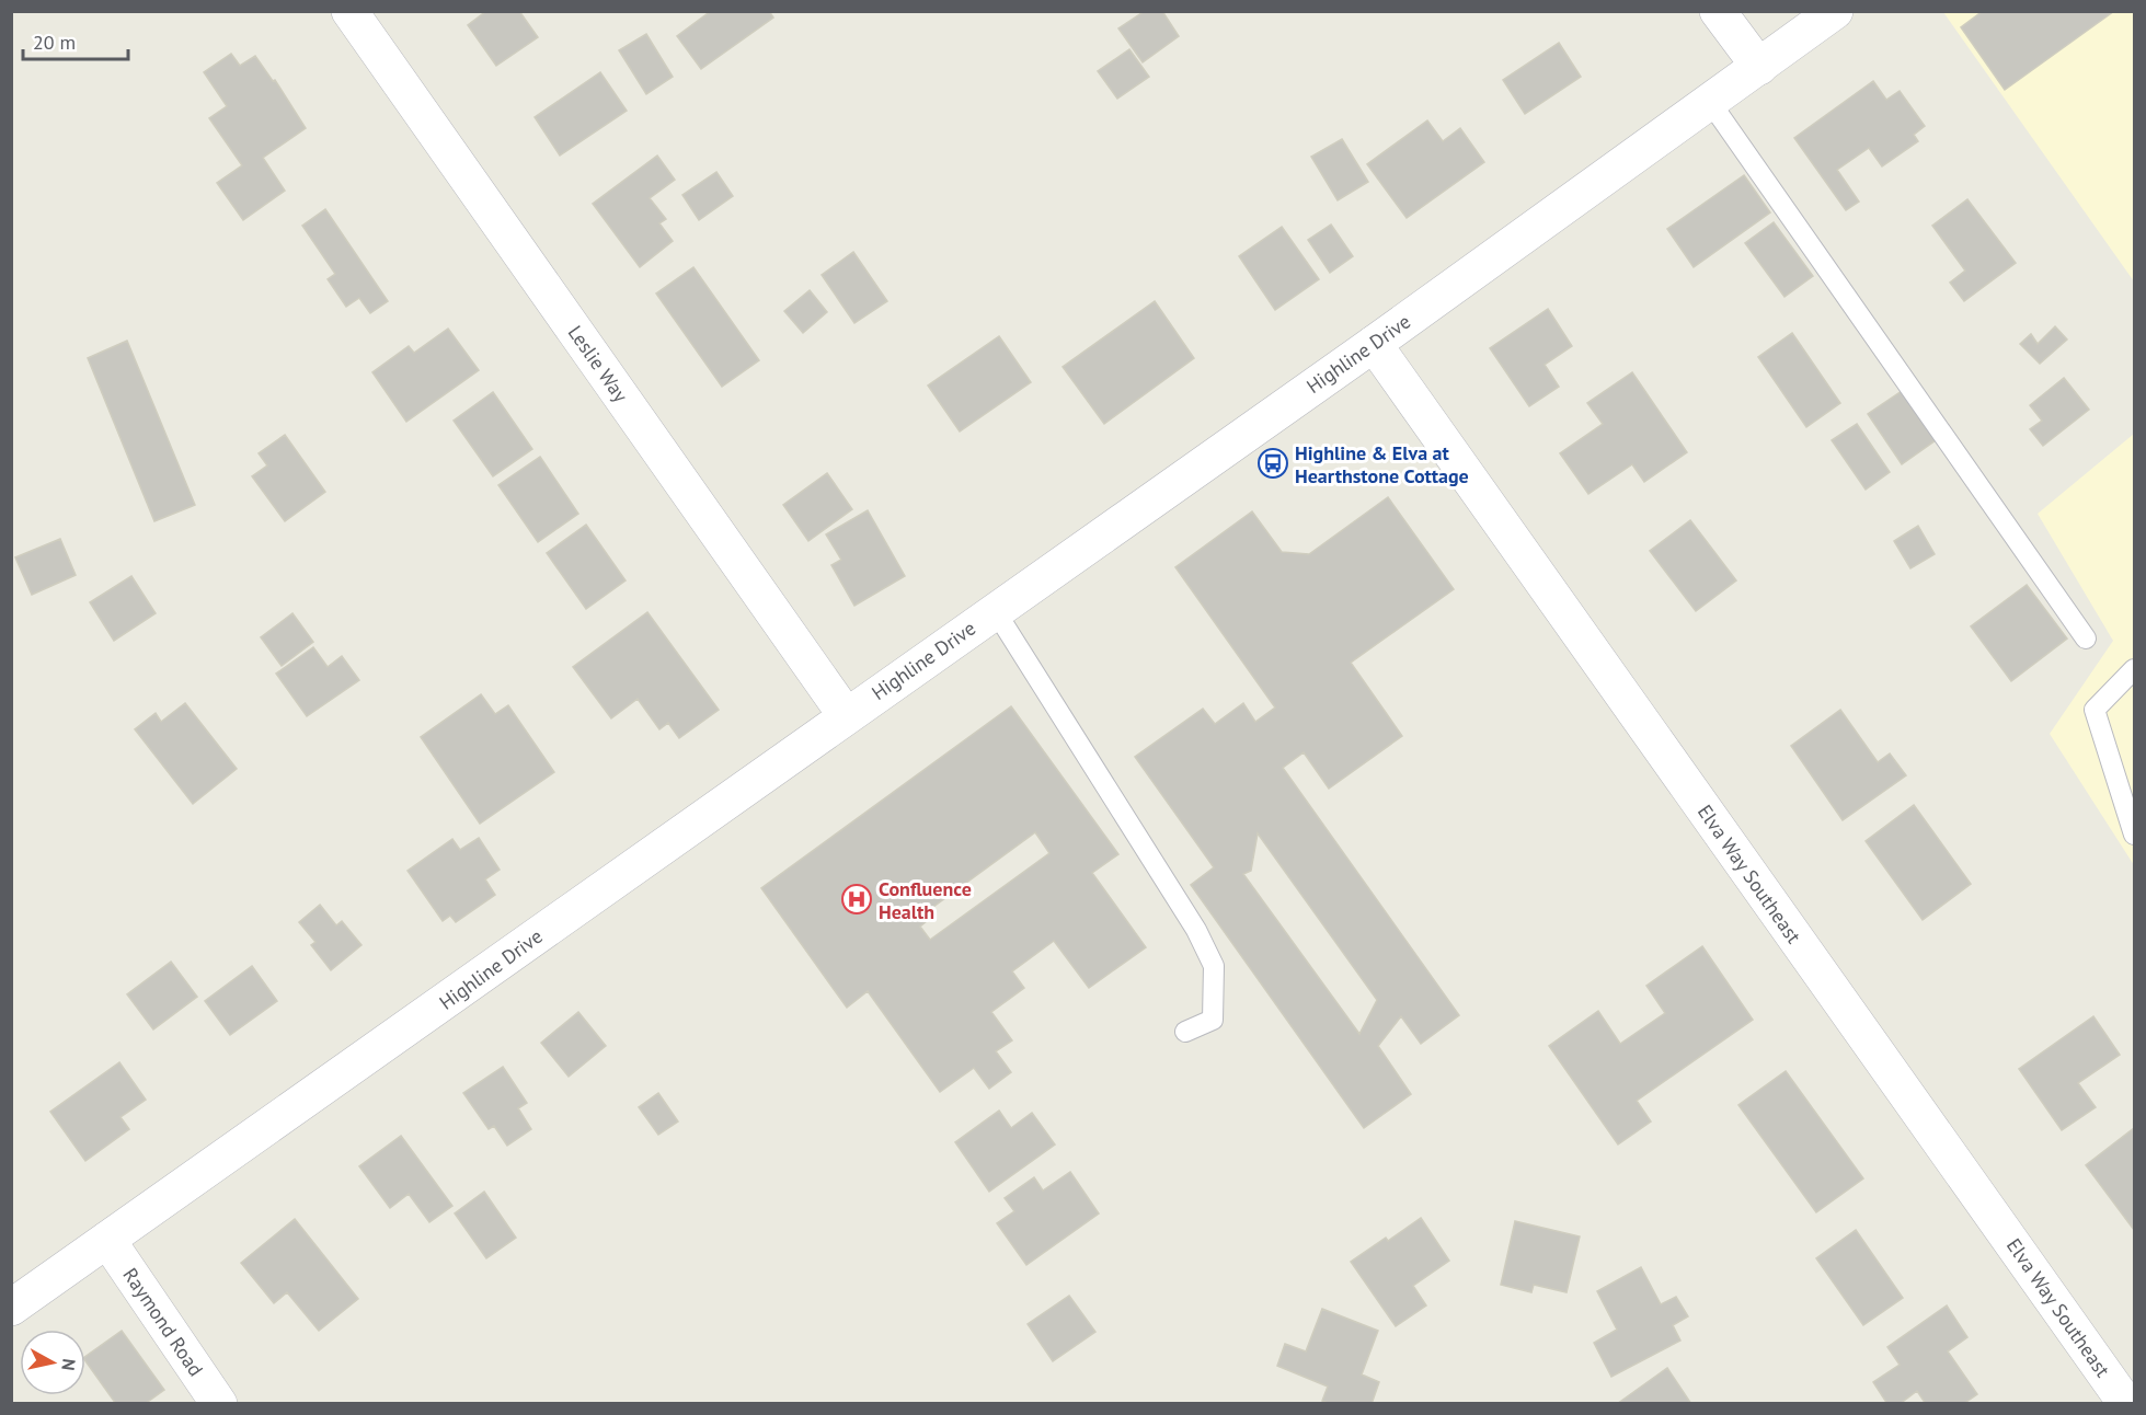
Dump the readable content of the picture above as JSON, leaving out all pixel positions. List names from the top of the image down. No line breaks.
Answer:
{"streets":{"street":["Highline Drive","Leslie Way","Elva Way Southeast","Raymond Road"]},"crossings":[["Highline Drive","Leslie Way"],["Highline Drive","Elva Way Southeast"],["Highline Drive","Raymond Road"]],"places":{"bus stop":["Highline & Elva at Hearthstone Cottage"],"hospital":["Confluence Health"]},"scale_bar":"20 m","north":"right"}
